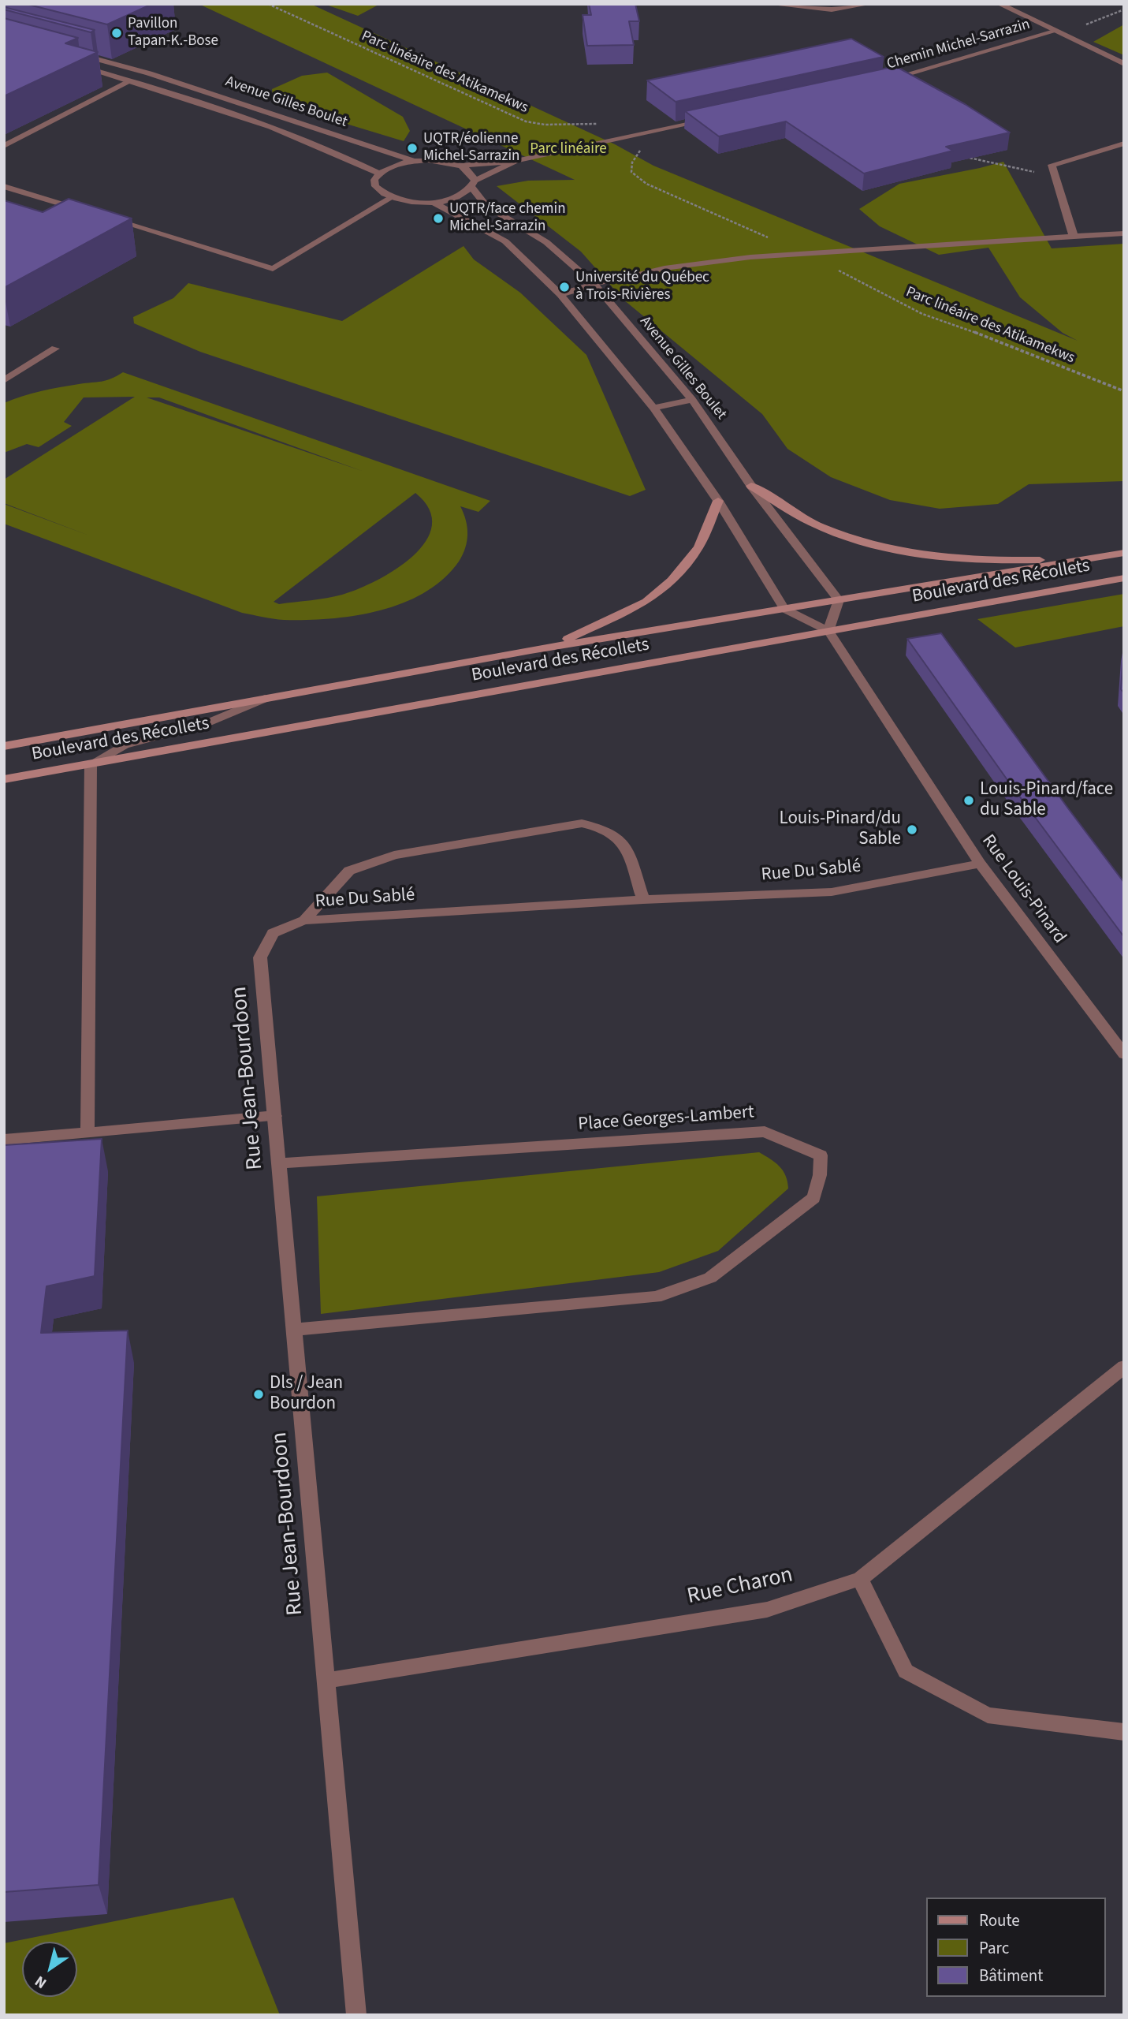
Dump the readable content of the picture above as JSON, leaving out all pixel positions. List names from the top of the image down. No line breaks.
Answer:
{"streets":{"main road":["Boulevard des Récollets"],"street":["Chemin Michel-Sarrazin","Avenue Gilles Boulet","Rue Du Sablé","Rue Louis-Pinard","Rue Jean-Bourdoon","Place Georges-Lambert","Rue Charon"],"path":["Parc linéaire des Atikamekws"]},"crossings":[["Avenue Gilles Boulet","Boulevard des Récollets"],["Boulevard des Récollets","Rue Louis-Pinard"],["Rue Du Sablé","Rue Louis-Pinard"],["Rue Du Sablé","Rue Jean-Bourdoon"],["Rue Jean-Bourdoon","Place Georges-Lambert"],["Rue Jean-Bourdoon","Rue Charon"]],"parks":["Parc linéaire"],"places":["Pavillon Tapan-K.-Bose","UQTR/éolienne Michel-Sarrazin","UQTR/face chemin Michel-Sarrazin","Université du Québec à Trois-Rivières","Louis-Pinard/face du Sable","Louis-Pinard/du Sable","Dls / Jean Bourdon"],"legend":["Route","Parc","Bâtiment"],"north":"bottom left"}
